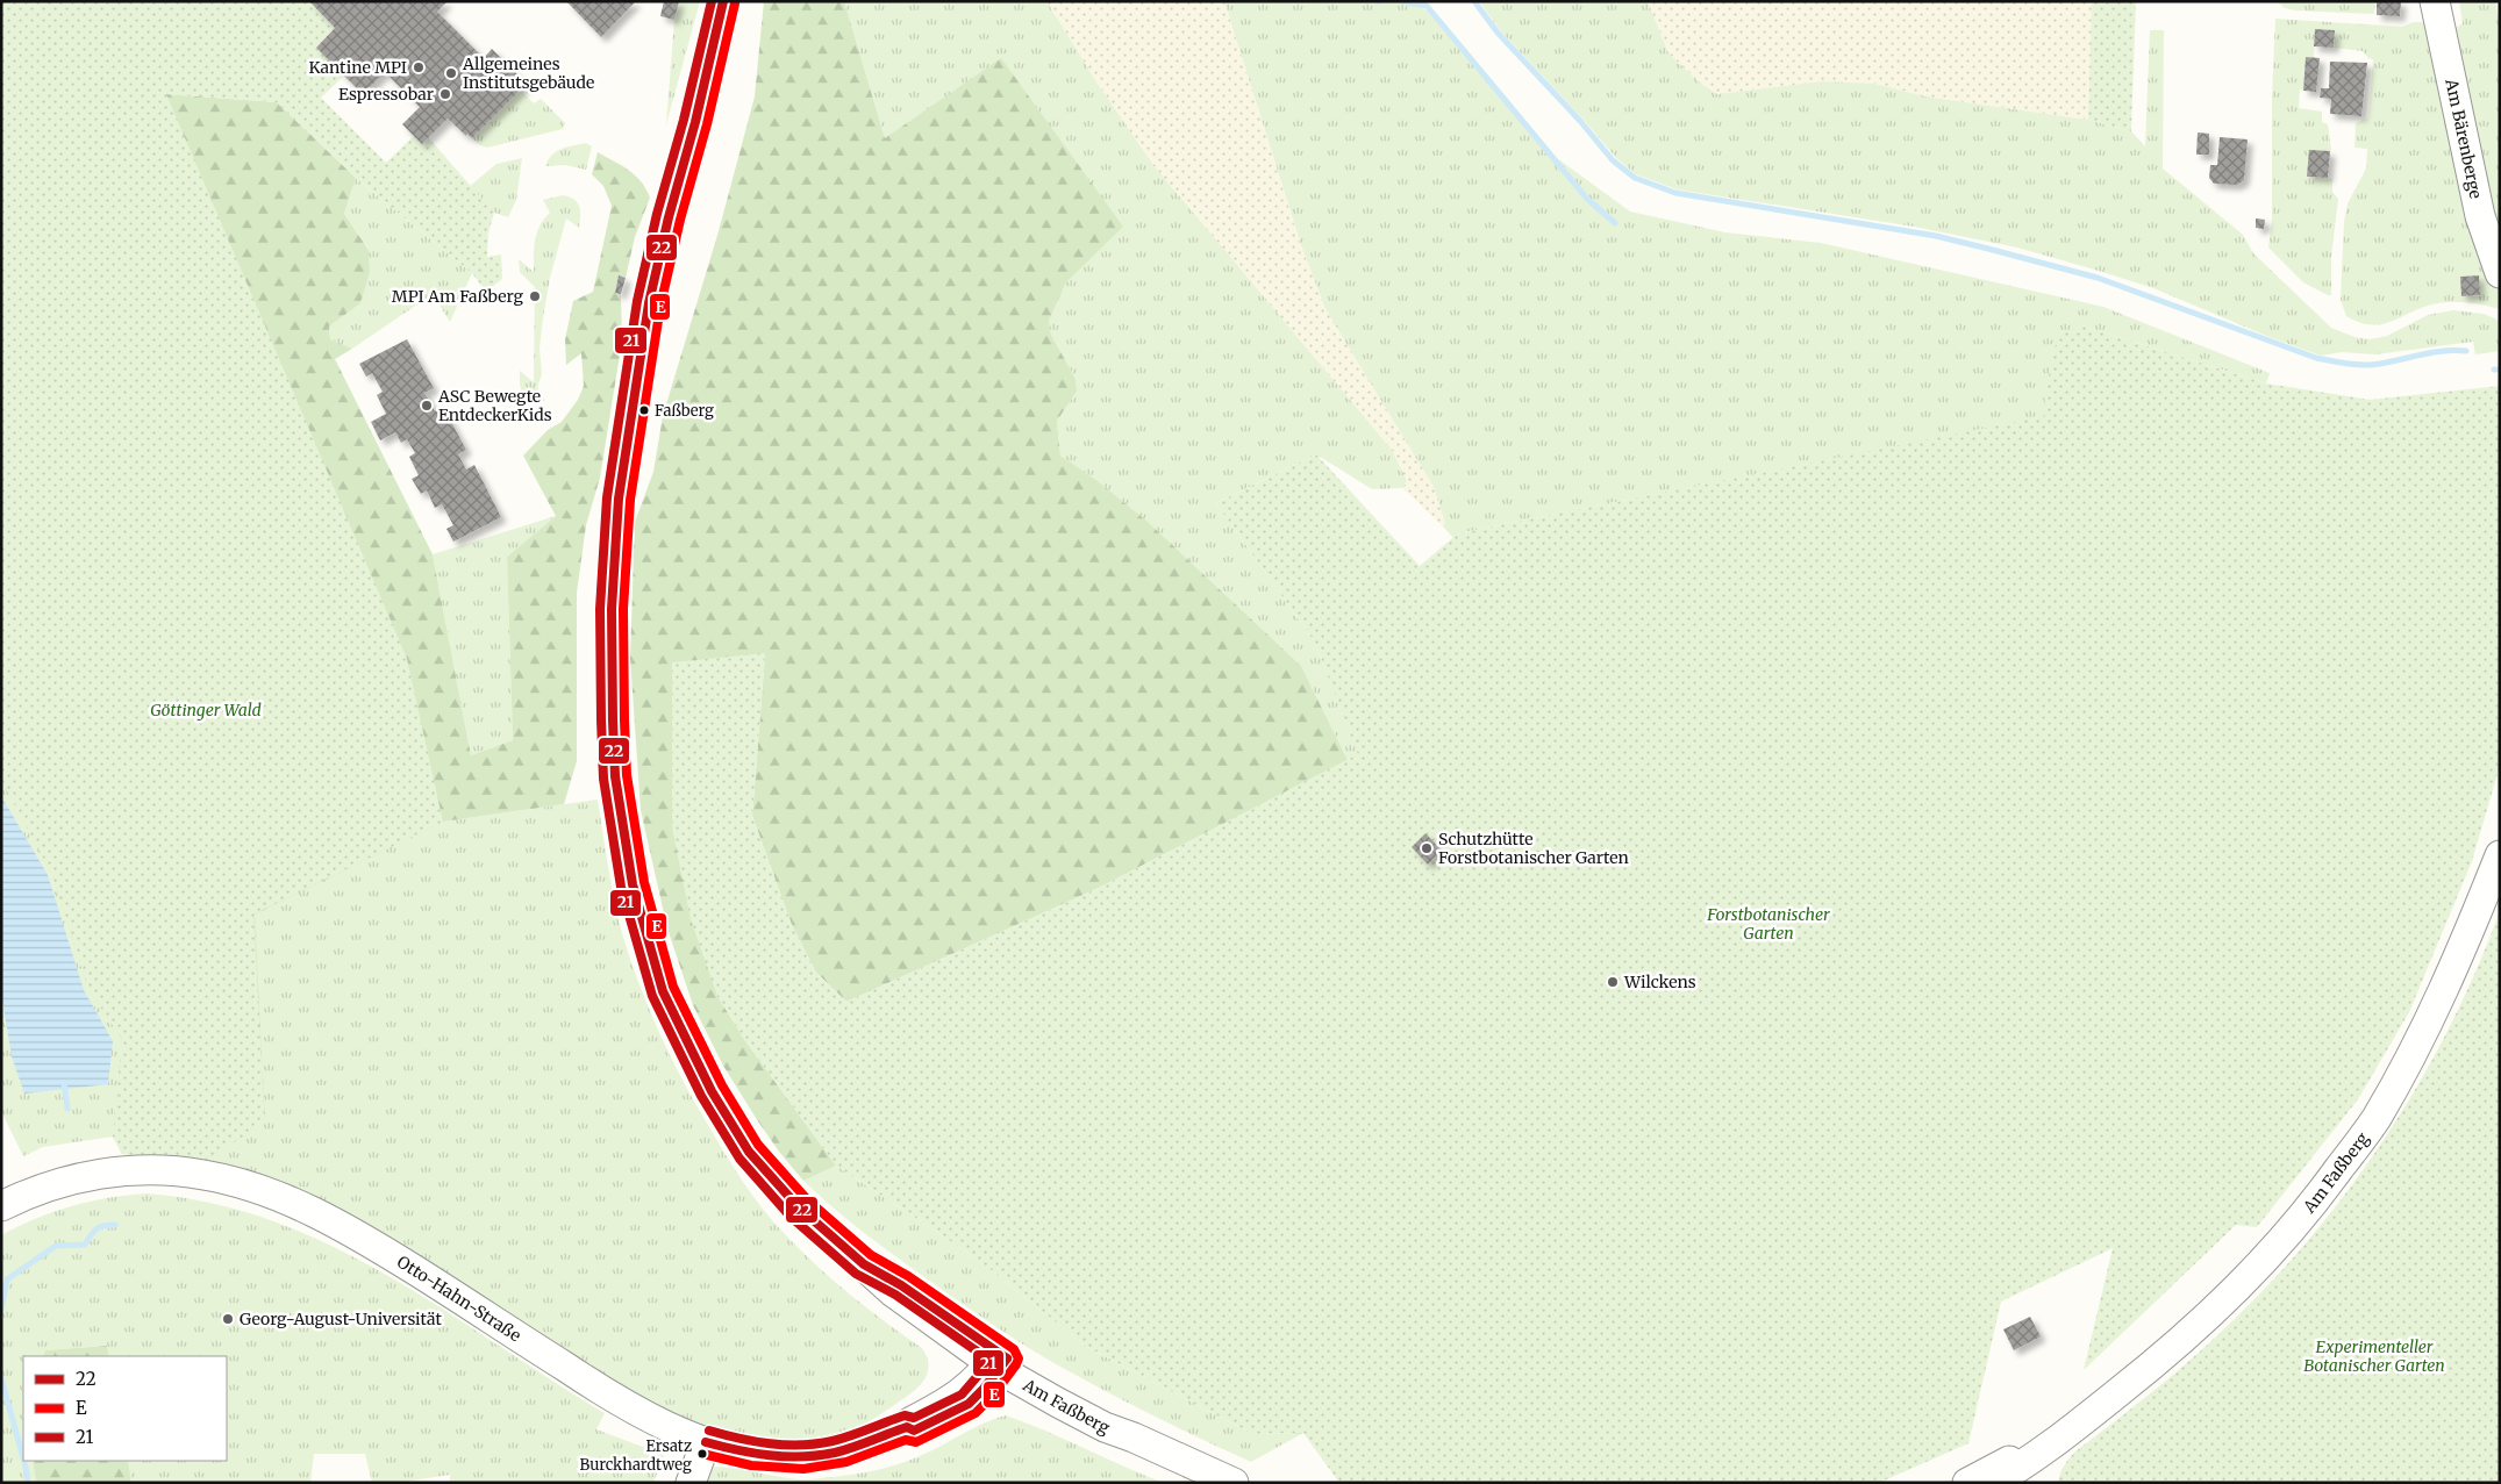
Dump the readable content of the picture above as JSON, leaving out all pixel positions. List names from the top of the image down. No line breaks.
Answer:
{"streets":{"street":["Am Bärenberge","Am Faßberg","Otto-Hahn-Straße"]},"crossings":[["Am Faßberg","Otto-Hahn-Straße"]],"parks":["Göttinger Wald","Forstbotanischer Garten","Experimenteller Botanischer Garten"],"places":["Kantine MPI","Allgemeines Institutsgebäude","Espressobar","MPI Am Faßberg","ASC Bewegte EntdeckerKids","Faßberg","Schutzhütte Forstbotanischer Garten","Wilckens","Georg-August-Universität","Ersatz Burckhardtweg"],"lines":["transit line 22","transit line 21","transit line E"],"legend":["22","E","21"]}
